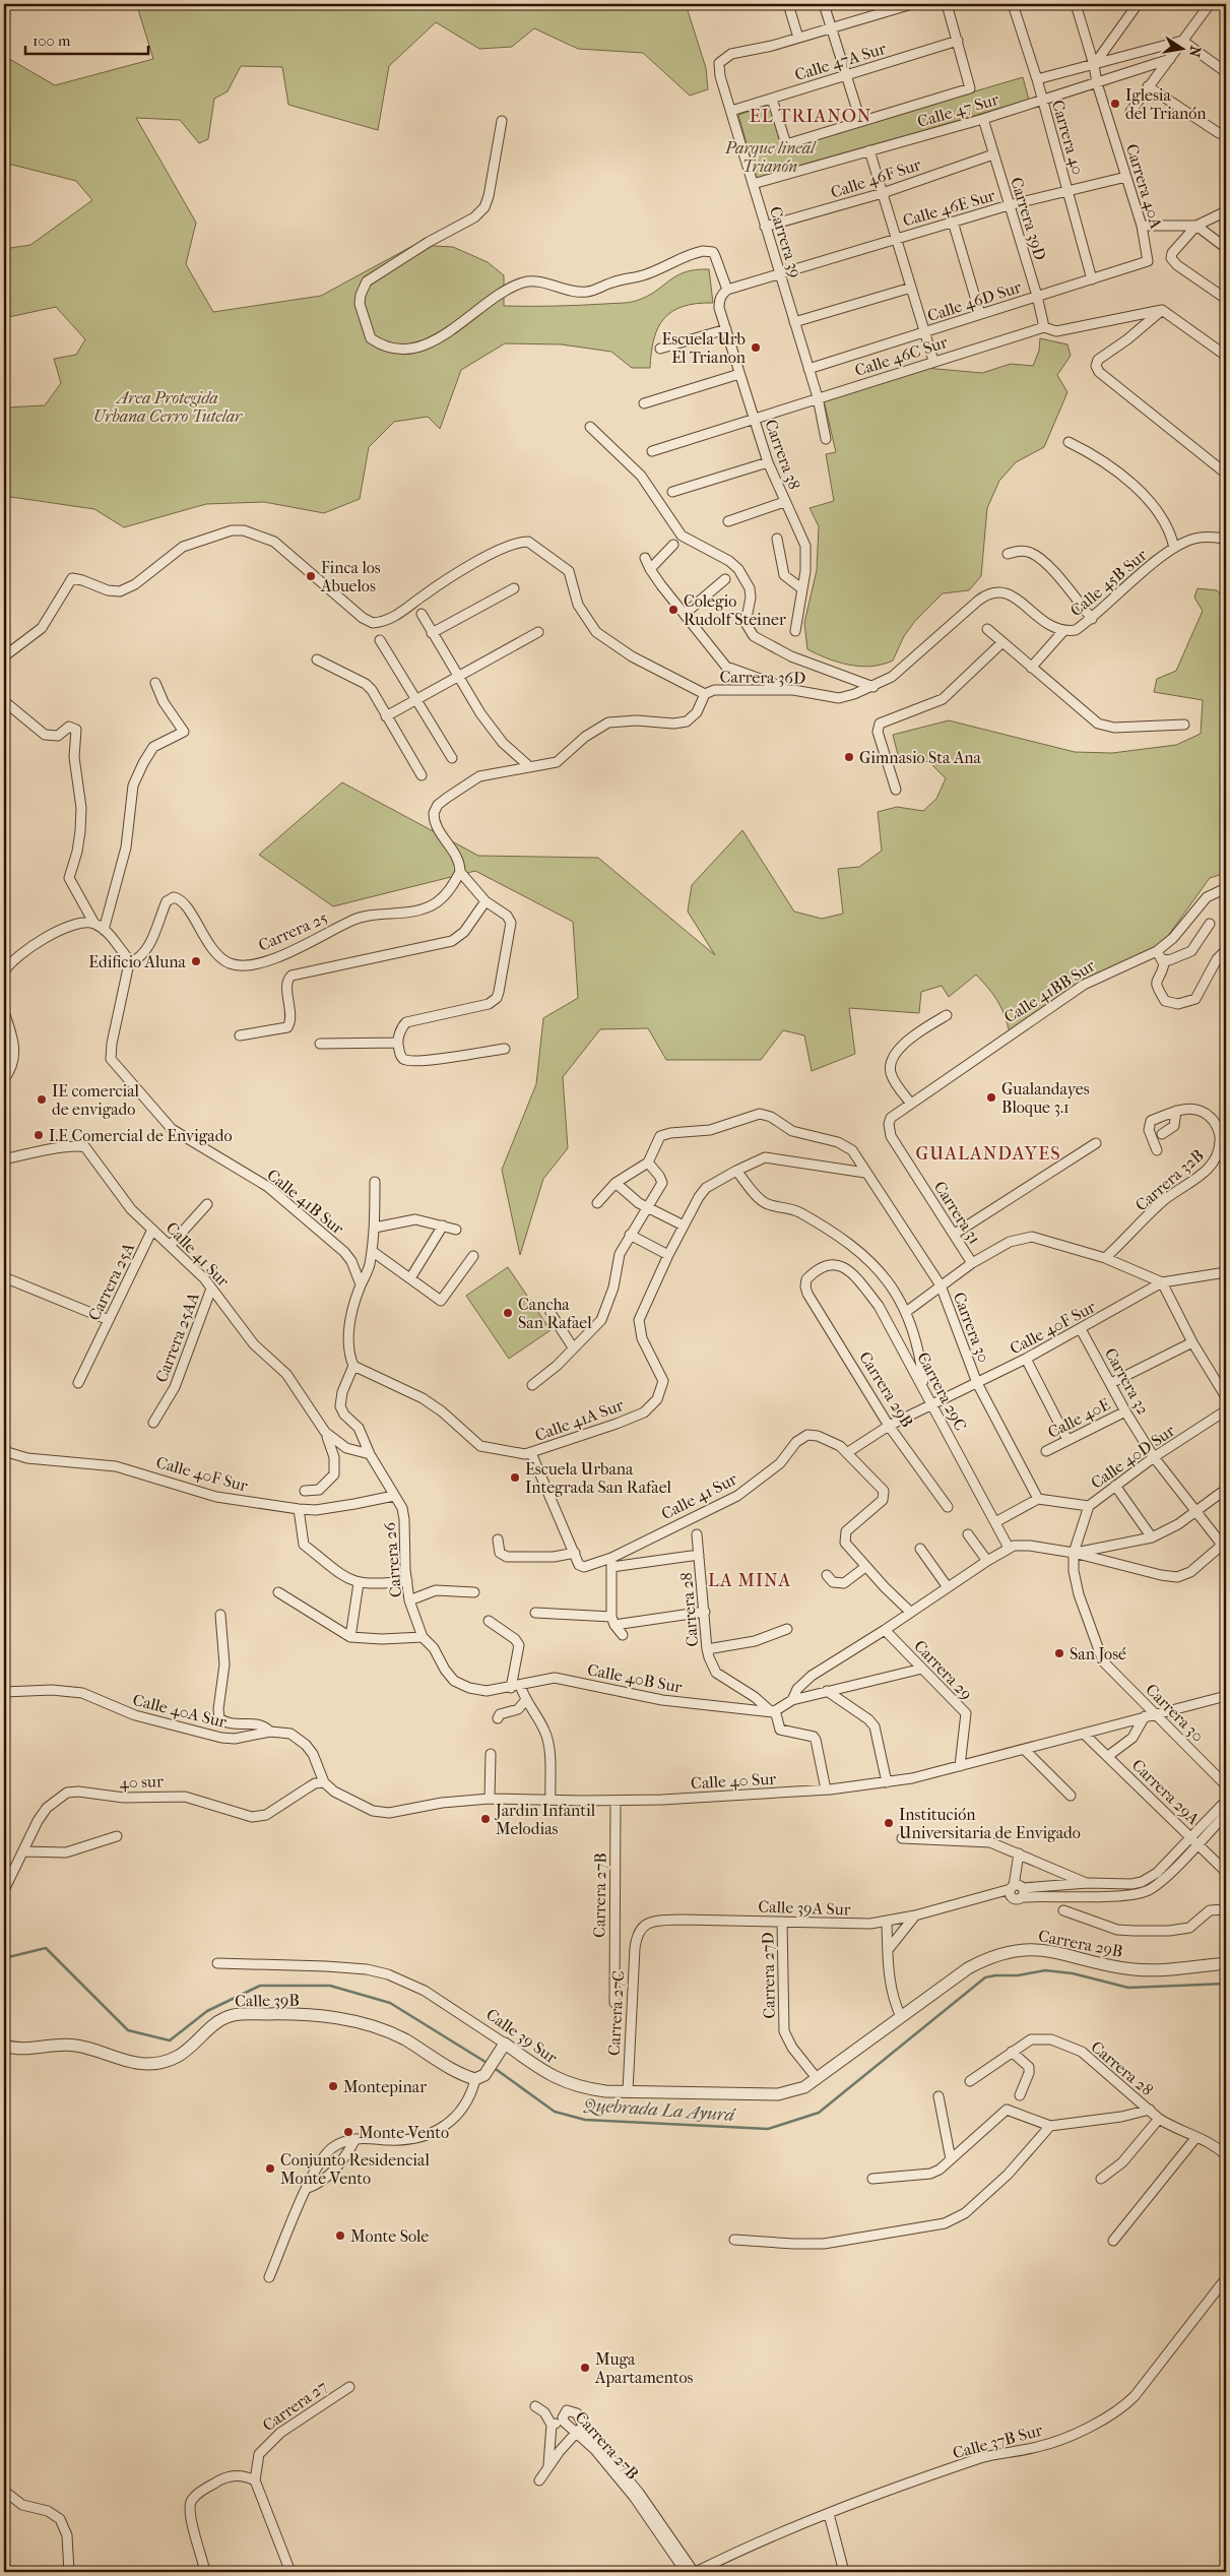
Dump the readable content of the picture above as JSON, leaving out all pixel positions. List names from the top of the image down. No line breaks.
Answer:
{"streets":{"street":["Calle 47A Sur","Calle 47 Sur","Carrera 40","Calle 46F Sur","Carrera 40A","Calle 46E Sur","Carrera 39D","Carrera 39","Calle 46D Sur","Calle 46C Sur","Carrera 38","Calle 45B Sur","Carrera 36D","Carrera 25","Calle 41BB Sur","Carrera 32B","Calle 41B Sur","Carrera 31","Calle 41 Sur","Carrera 25A","Carrera 30","Calle 40F Sur","Carrera 25AA","Carrera 32","Carrera 29B","Carrera 29C","Calle 40E","Calle 41A Sur","Calle 40D Sur","Carrera 26","Carrera 28","Carrera 29","Calle 40B Sur","Calle 40A Sur","Calle 40 Sur","40 sur","Carrera 29A","Carrera 27B","Calle 39A Sur","Carrera 27D","Calle 39B","Carrera 27C","Calle 39 Sur","Carrera 27","Calle 37B Sur"]},"crossings":[["Calle 47A Sur","Calle 47 Sur"],["Calle 47A Sur","Carrera 39"],["Calle 47 Sur","Carrera 40"],["Calle 47 Sur","Carrera 40A"],["Calle 47 Sur","Carrera 39D"],["Calle 47 Sur","Carrera 39"],["Carrera 40","Calle 46E Sur"],["Carrera 40","Calle 46D Sur"],["Calle 46F Sur","Carrera 39D"],["Calle 46F Sur","Carrera 39"],["Carrera 40A","Calle 46E Sur"],["Carrera 40A","Calle 46D Sur"],["Calle 46E Sur","Carrera 39D"],["Calle 46E Sur","Carrera 39"],["Carrera 39D","Calle 46D Sur"],["Carrera 39D","Calle 46C Sur"],["Carrera 39","Calle 46D Sur"],["Carrera 39","Calle 46C Sur"],["Calle 46C Sur","Carrera 38"],["Calle 45B Sur","Carrera 36D"],["Carrera 36D","Carrera 25"],["Carrera 25","Calle 41B Sur"],["Calle 41BB Sur","Carrera 31"],["Calle 41 Sur","Carrera 25A"],["Calle 41 Sur","Calle 40F Sur"],["Calle 41 Sur","Carrera 25AA"],["Calle 41 Sur","Carrera 26"],["Carrera 30","Calle 40F Sur"],["Carrera 30","Calle 41A Sur"],["Carrera 30","Calle 40D Sur"],["Carrera 30","Calle 40 Sur"],["Calle 40F Sur","Carrera 32"],["Calle 40F Sur","Carrera 29B"],["Calle 40F Sur","Carrera 29C"],["Calle 40F Sur","Carrera 26"],["Carrera 32","Calle 40E"],["Carrera 32","Calle 40D Sur"],["Carrera 29B","Carrera 29C"],["Carrera 29B","Carrera 27D"],["Carrera 29B","Calle 39 Sur"],["Calle 41A Sur","Carrera 26"],["Carrera 26","Calle 40B Sur"],["Carrera 28","Calle 40B Sur"],["Carrera 29","Calle 40 Sur"],["Calle 40A Sur","Calle 40 Sur"],["Calle 40A Sur","40 sur"],["Calle 40 Sur","40 sur"],["Calle 40 Sur","Carrera 29A"],["Calle 40 Sur","Carrera 27B"],["Carrera 29A","Calle 39A Sur"],["Carrera 27B","Calle 37B Sur"],["Calle 39A Sur","Carrera 27D"],["Calle 39A Sur","Carrera 27C"],["Carrera 27D","Calle 39 Sur"],["Carrera 27C","Calle 39 Sur"]],"districts":["EL TRIANON","GUALANDAYES","LA MINA"],"water":["Quebrada La Ayurá"],"parks":["Parque lineal Trianón","Area Protegida Urbana Cerro Tutelar"],"places":["Iglesia del Trianón","Escuela Urb El Trianon","Finca los Abuelos","Colegio Rudolf Steiner","Gimnasio Sta Ana","Edificio Aluna","Gualandayes Bloque 3.1","IE comercial de envigado","I.E Comercial de Envigado","Cancha San Rafael","Escuela Urbana Integrada San Rafael","San José","Jardin Infantil Melodias","Institución Universitaria de Envigado","Montepinar","Monte Vento","Conjunto Residencial Monte Vento","Monte Sole","Muga Apartamentos"],"scale_bar":"100 m","north":"right"}
